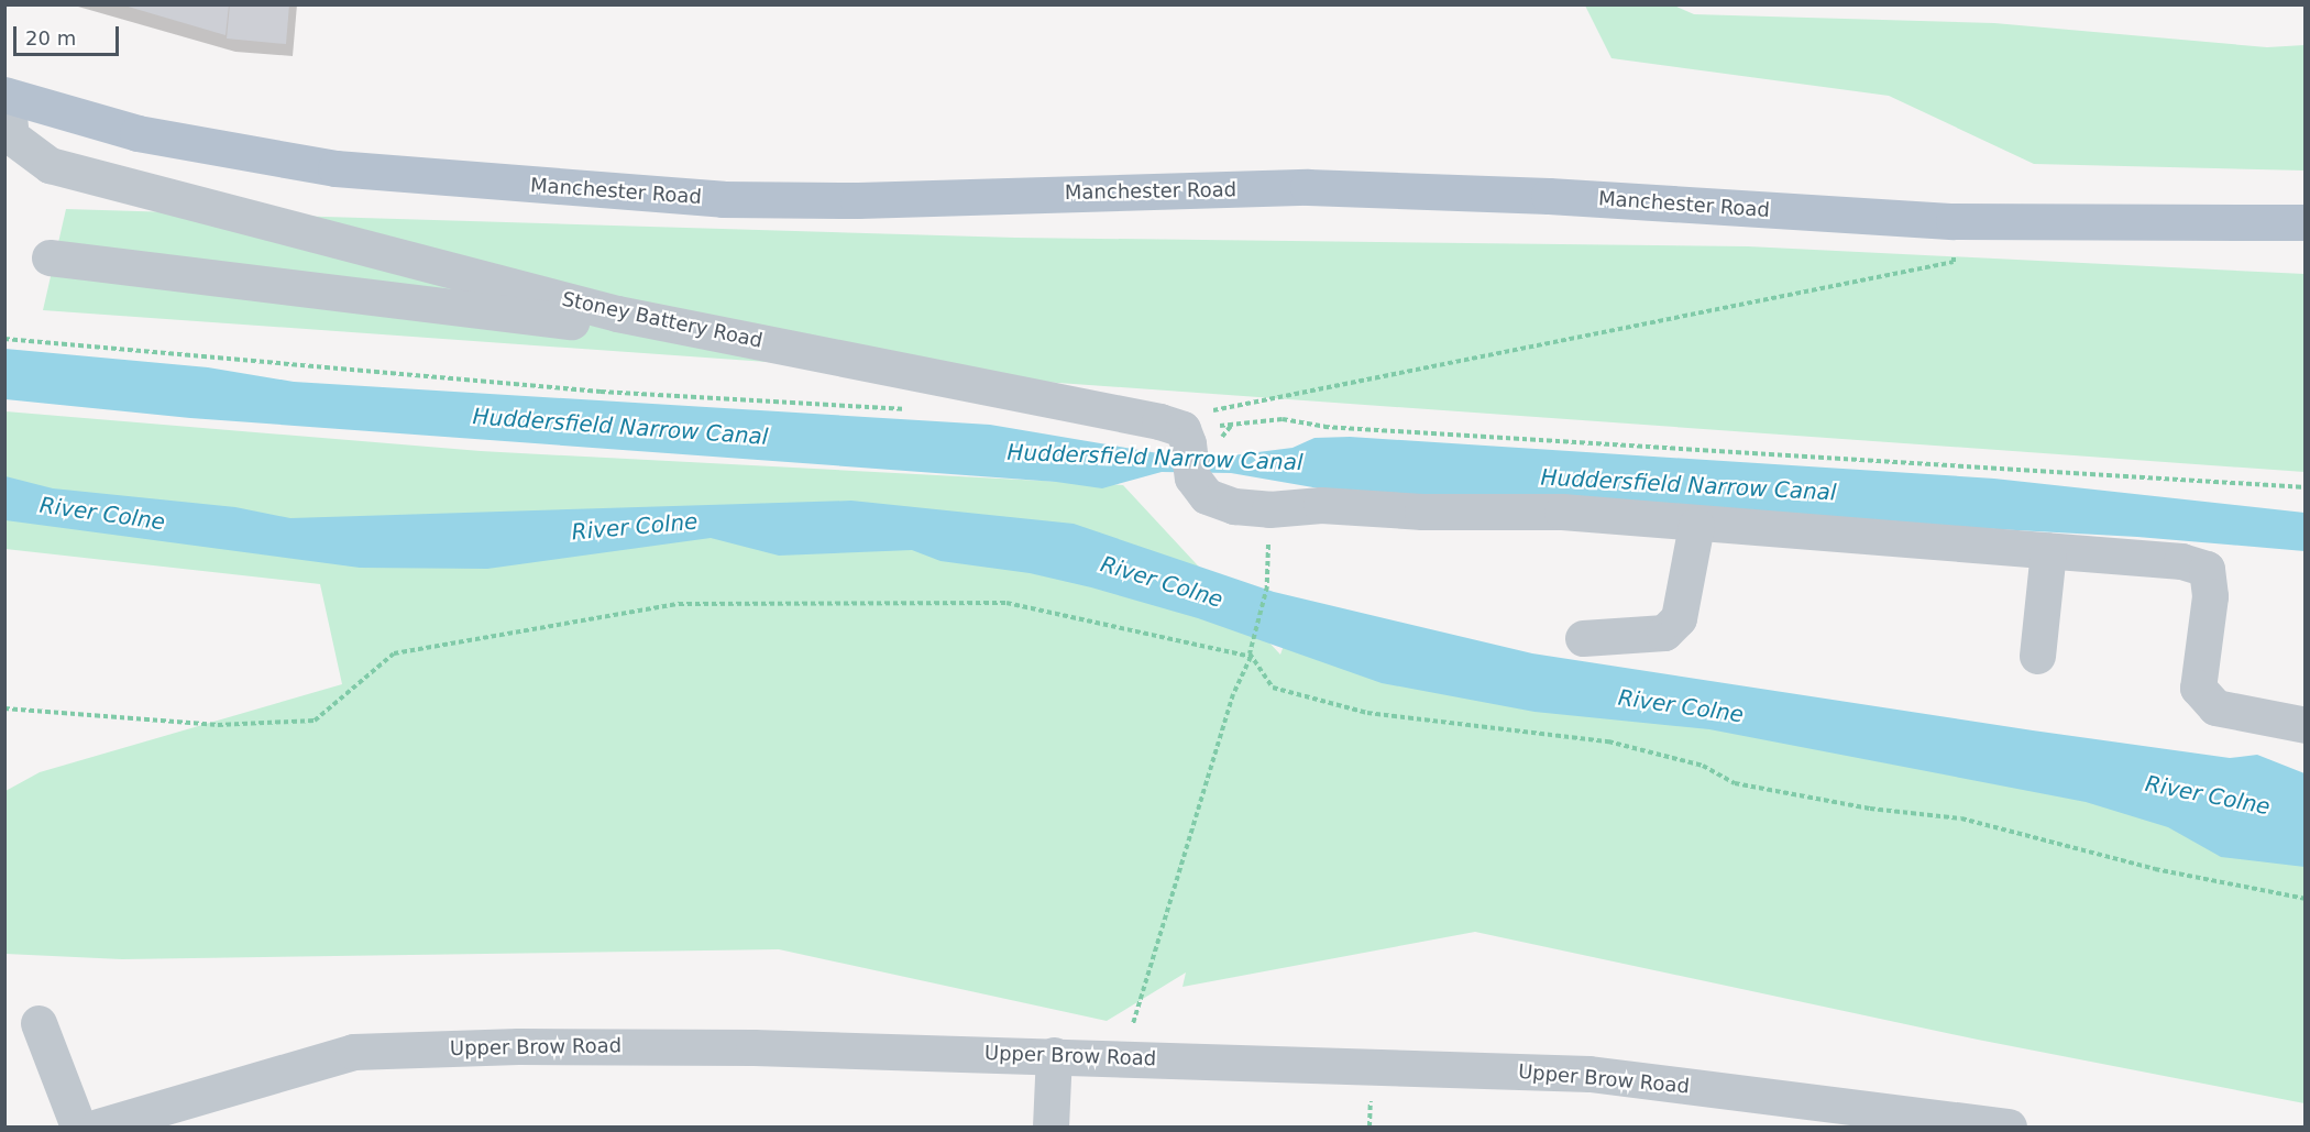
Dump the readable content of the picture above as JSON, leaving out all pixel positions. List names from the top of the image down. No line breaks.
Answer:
{"streets":{"main road":["Manchester Road"],"street":["Stoney Battery Road","Upper Brow Road"]},"crossings":[["Manchester Road","Stoney Battery Road"]],"water":["Huddersfield Narrow Canal","River Colne"],"scale_bar":"20 m"}
